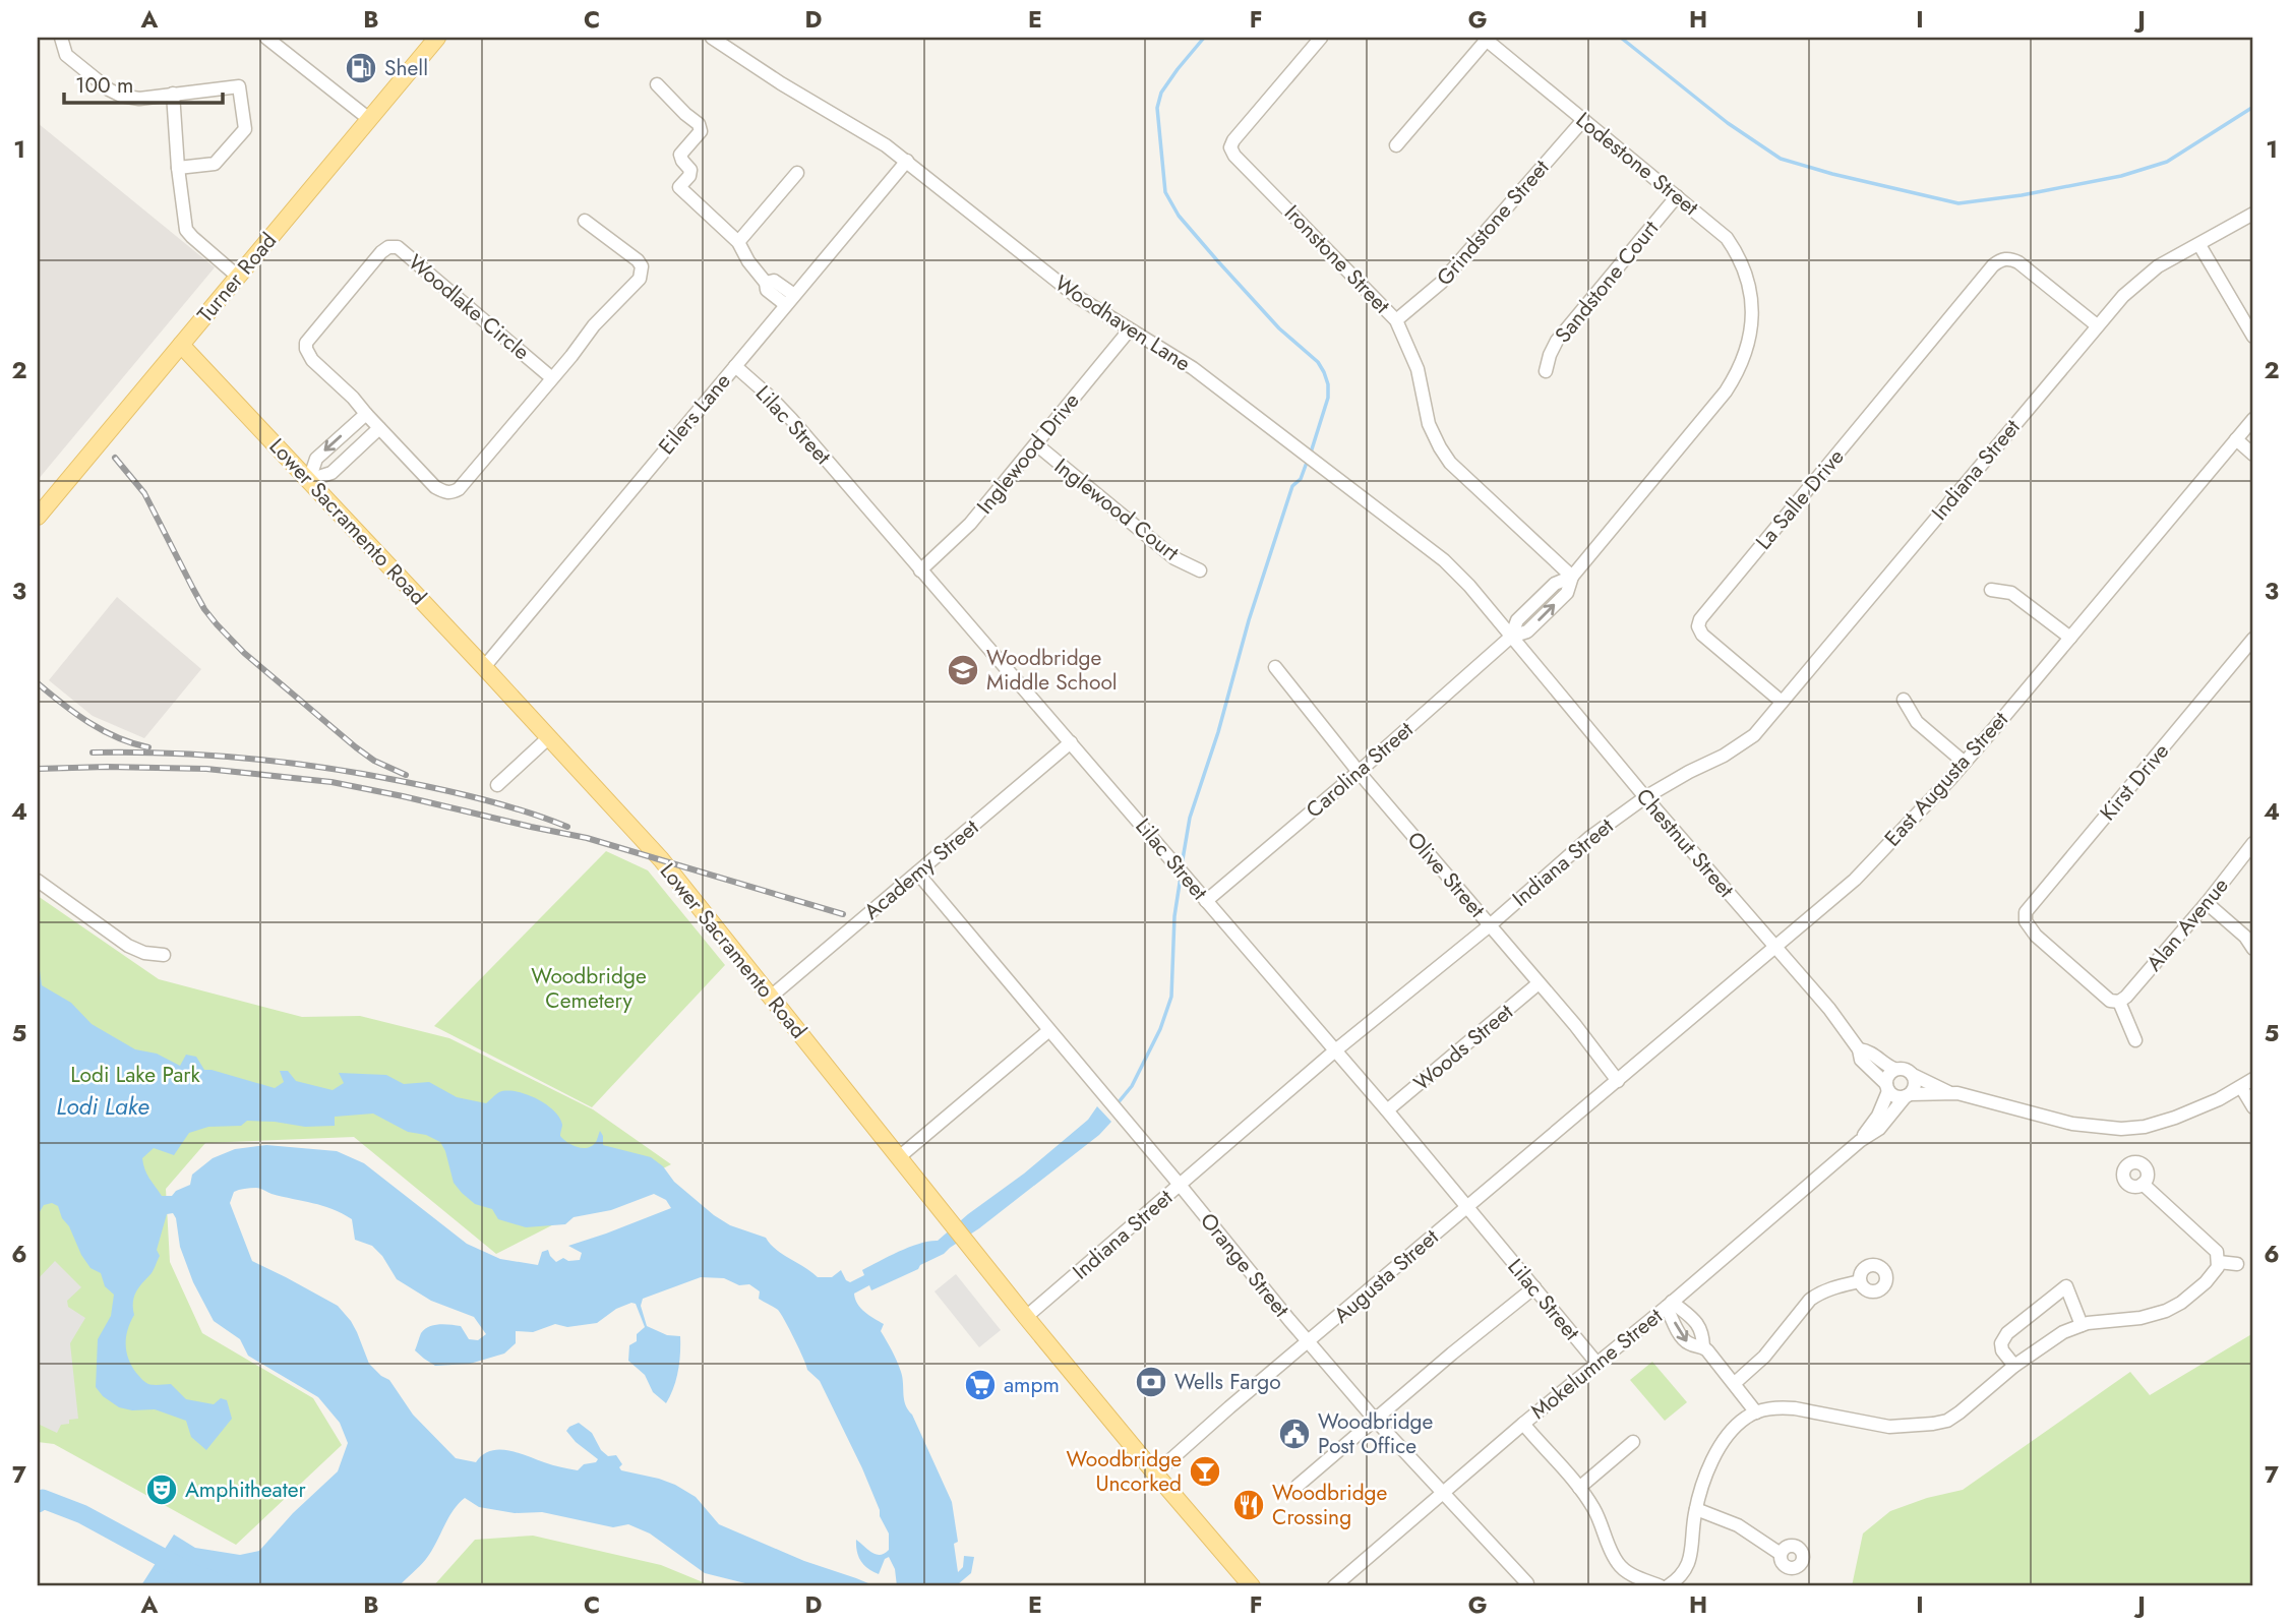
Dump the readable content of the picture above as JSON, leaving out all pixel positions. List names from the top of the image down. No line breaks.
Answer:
{"streets":{"main road":["Turner Road","Lower Sacramento Road"],"street":["Lodestone Street","Grindstone Street","Ironstone Street","Sandstone Court","Woodlake Circle","Woodhaven Lane","Eilers Lane","Lilac Street","Inglewood Drive","Indiana Street","La Salle Drive","Inglewood Court","Carolina Street","East Augusta Street","Kirst Drive","Chestnut Street","Academy Street","Olive Street","Alan Avenue","Woods Street","Orange Street","Augusta Street","Mokelumne Street"]},"crossings":[["Lodestone Street","Grindstone Street"],["Lodestone Street","Sandstone Court"],["Lodestone Street","Carolina Street"],["Grindstone Street","Ironstone Street"],["Ironstone Street","Carolina Street"],["Turner Road","Lower Sacramento Road"],["Woodhaven Lane","Eilers Lane"],["Woodhaven Lane","Inglewood Drive"],["Woodhaven Lane","Carolina Street"],["Woodhaven Lane","Chestnut Street"],["Eilers Lane","Lilac Street"],["Eilers Lane","Lower Sacramento Road"],["Lilac Street","Inglewood Drive"],["Lilac Street","Indiana Street"],["Lilac Street","Carolina Street"],["Lilac Street","Academy Street"],["Lilac Street","Woods Street"],["Lilac Street","Augusta Street"],["Lilac Street","Mokelumne Street"],["Inglewood Drive","Inglewood Court"],["Indiana Street","La Salle Drive"],["Indiana Street","Lower Sacramento Road"],["Indiana Street","Chestnut Street"],["Indiana Street","Olive Street"],["Indiana Street","Orange Street"],["Lower Sacramento Road","Academy Street"],["Lower Sacramento Road","Augusta Street"],["Carolina Street","Chestnut Street"],["Carolina Street","Olive Street"],["East Augusta Street","Chestnut Street"],["East Augusta Street","Olive Street"],["East Augusta Street","Augusta Street"],["Kirst Drive","Alan Avenue"],["Chestnut Street","Mokelumne Street"],["Academy Street","Orange Street"],["Olive Street","Woods Street"],["Olive Street","Augusta Street"],["Orange Street","Augusta Street"],["Orange Street","Mokelumne Street"]],"water":["Lodi Lake"],"parks":["Woodbridge Cemetery","Lodi Lake Park"],"places":{"fuel station":["Shell"],"school or university":["Woodbridge Middle School"],"bank":["Wells Fargo"],"supermarket":["ampm"],"public building":["Woodbridge Post Office"],"bar":["Woodbridge Uncorked"],"theatre":["Amphitheater"],"restaurant":["Woodbridge Crossing"]},"scale_bar":"100 m","grid":{"columns":["A","B","C","D","E","F","G","H","I","J"],"rows":["1","2","3","4","5","6","7"]}}
